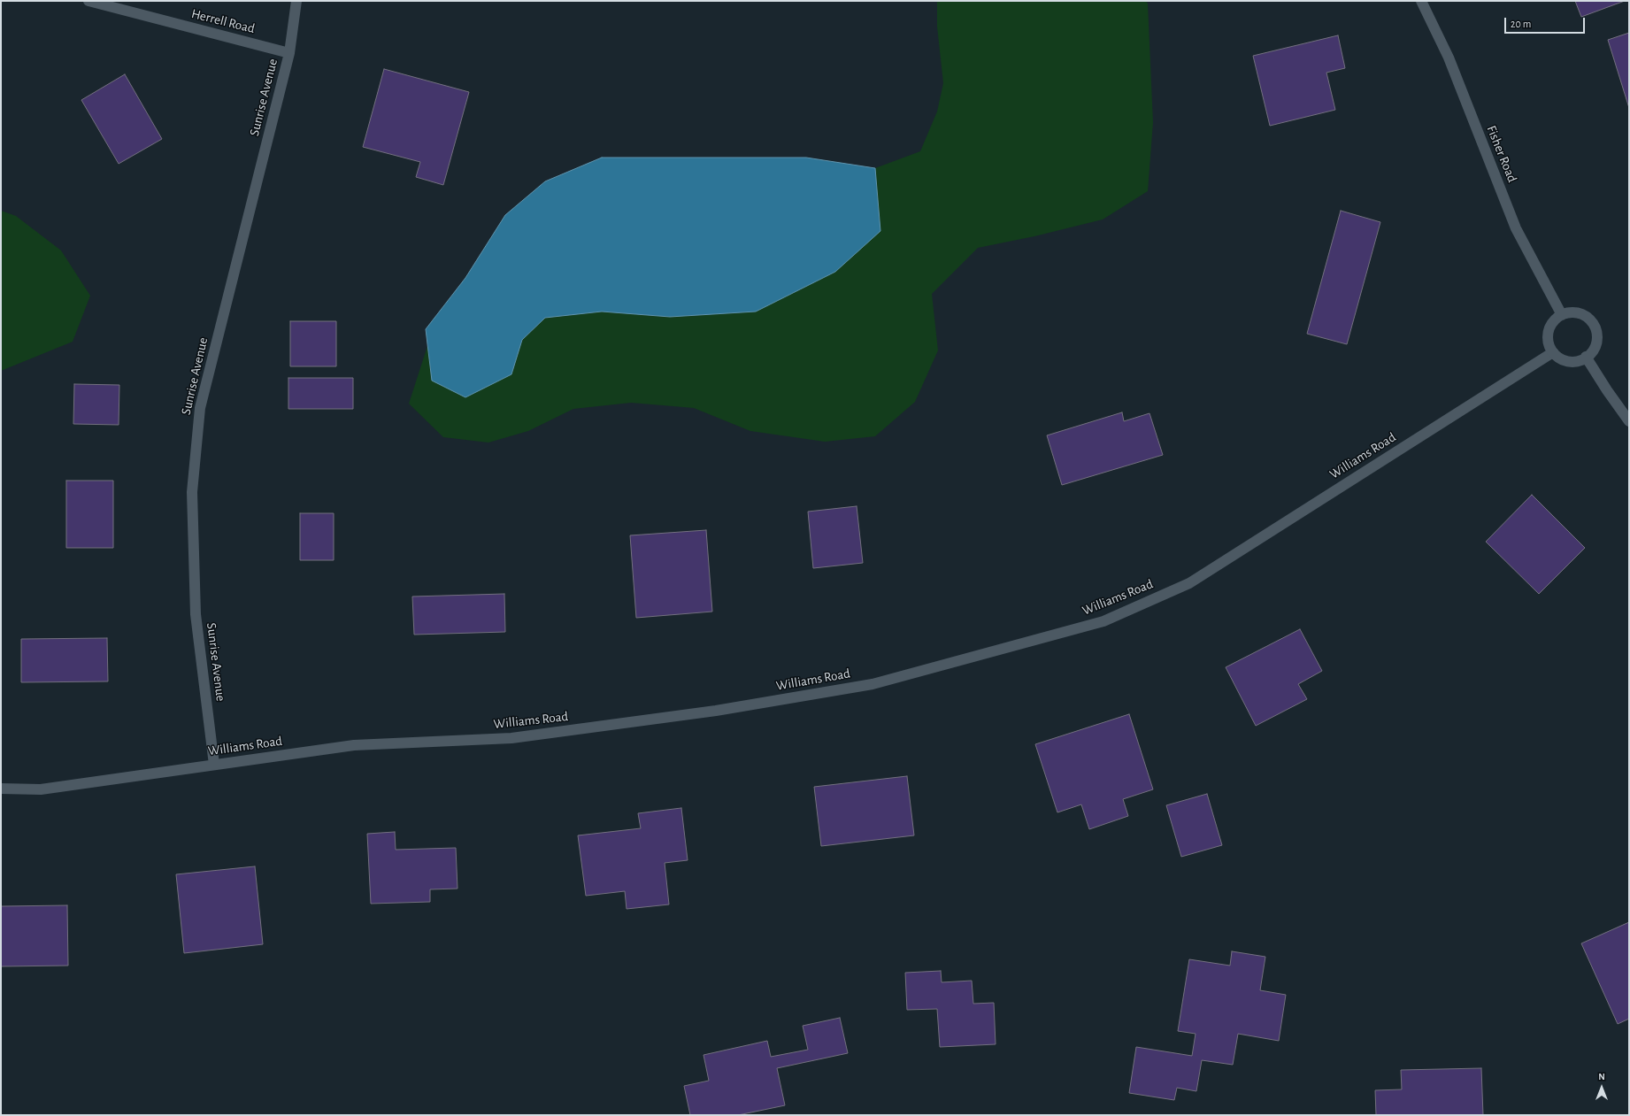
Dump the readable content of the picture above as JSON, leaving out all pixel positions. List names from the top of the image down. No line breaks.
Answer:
{"streets":{"street":["Herrell Road","Sunrise Avenue","Fisher Road","Williams Road"]},"crossings":[["Herrell Road","Sunrise Avenue"],["Sunrise Avenue","Williams Road"],["Fisher Road","Williams Road"]],"scale_bar":"20 m","north":"top"}
